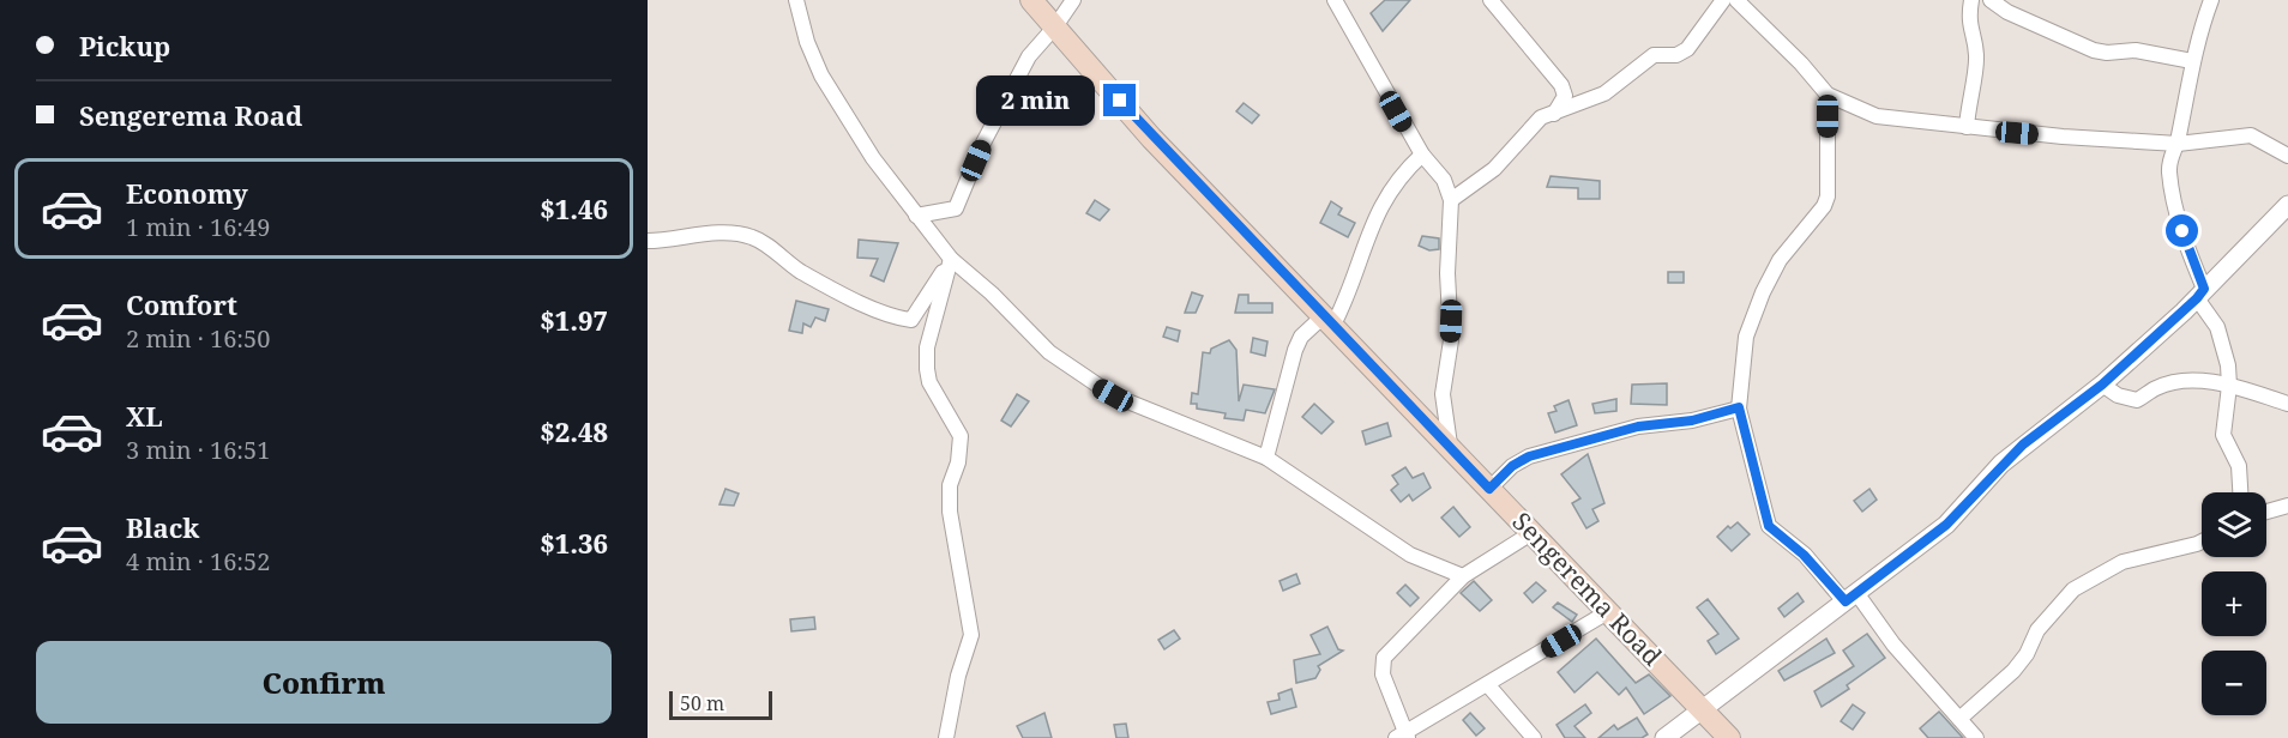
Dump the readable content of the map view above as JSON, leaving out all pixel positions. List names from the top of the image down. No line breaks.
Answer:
{"streets":{"main road":["Sengerema Road"]},"scale_bar":"50 m","page":{"banner":["Pickup","Sengerema Road"],"bubble":"2 min","list":[{"name":"Economy","note":"1 min · 16:49","value":"$1.46"},{"name":"Comfort","note":"2 min · 16:50","value":"$1.97"},{"name":"XL","note":"3 min · 16:51","value":"$2.48"},{"name":"Black","note":"4 min · 16:52","value":"$1.36"}],"map_buttons":["+","−"],"buttons":"Confirm","scale":"50 m"}}
